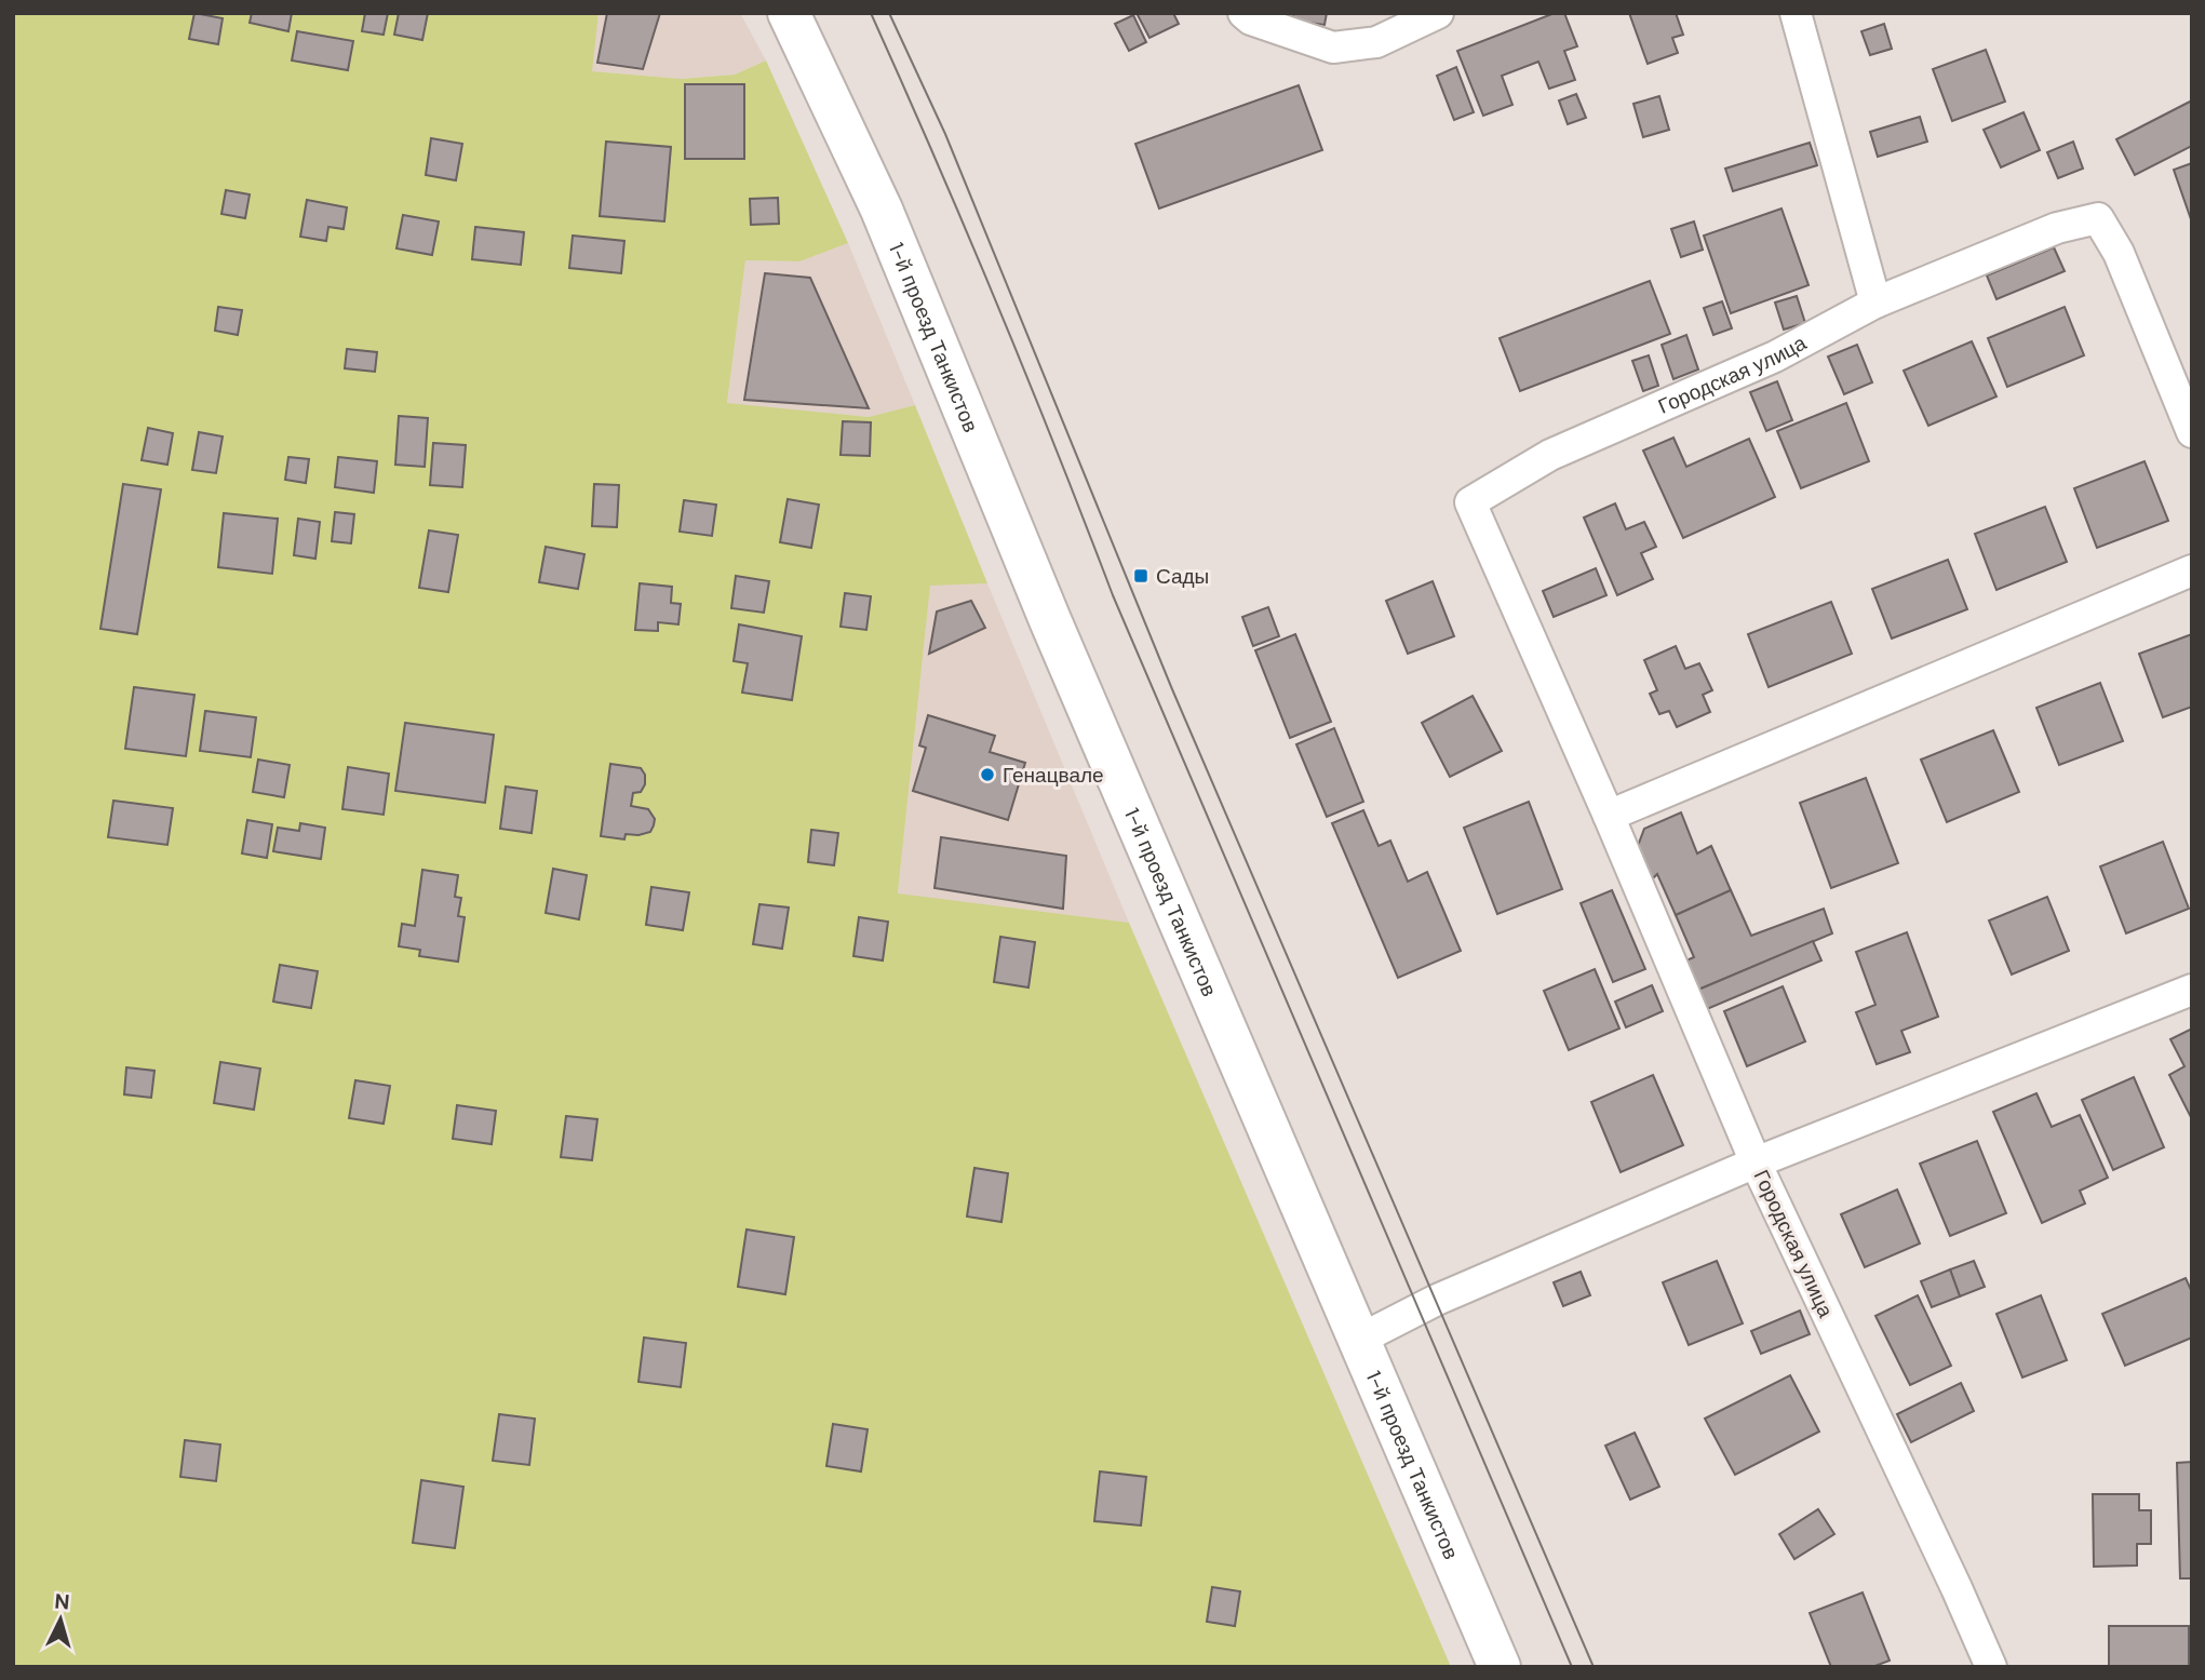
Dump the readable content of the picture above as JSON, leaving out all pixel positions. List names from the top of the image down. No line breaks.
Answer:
{"streets":{"main road":["1-й проезд Танкистов"],"street":["Городская улица"]},"places":{"transit":["Сады"],"other":["Генацвале"]},"north":"top"}
